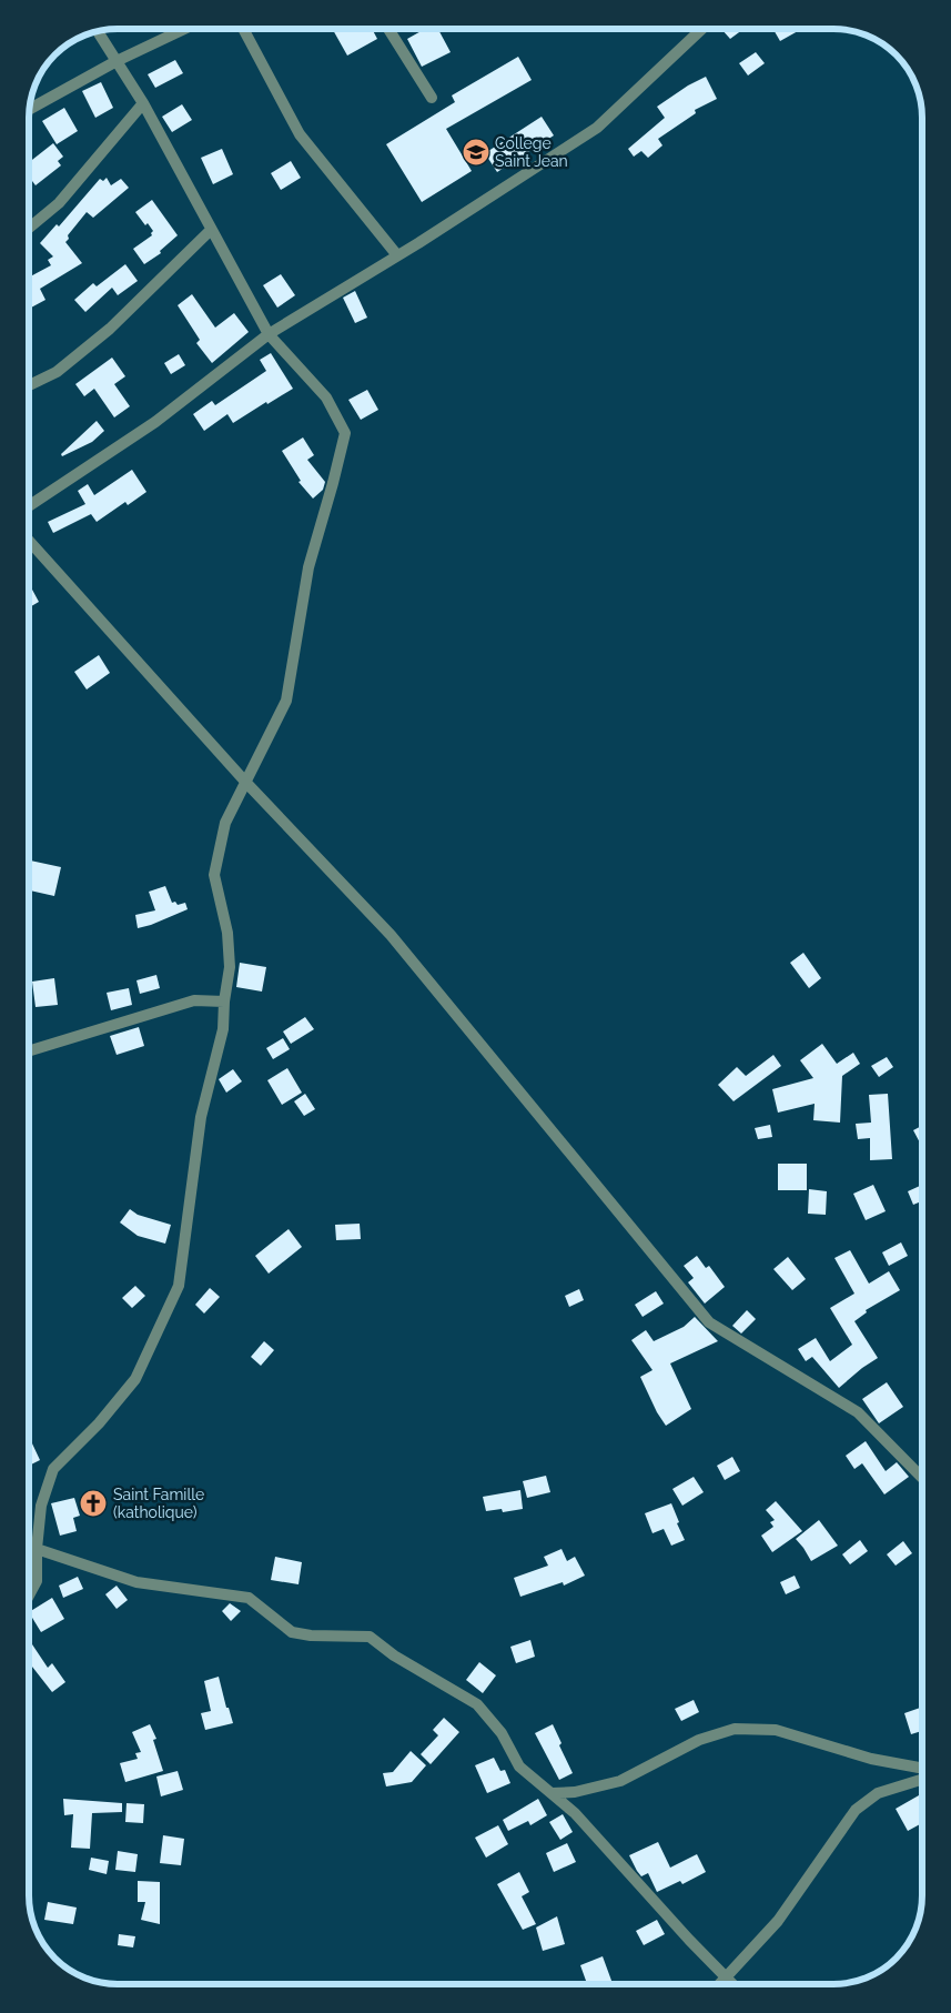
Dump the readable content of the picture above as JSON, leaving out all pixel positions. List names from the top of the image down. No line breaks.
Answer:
{"places":{"school or university":["College Saint Jean"],"church":["Saint Famille (katholique)"]}}
